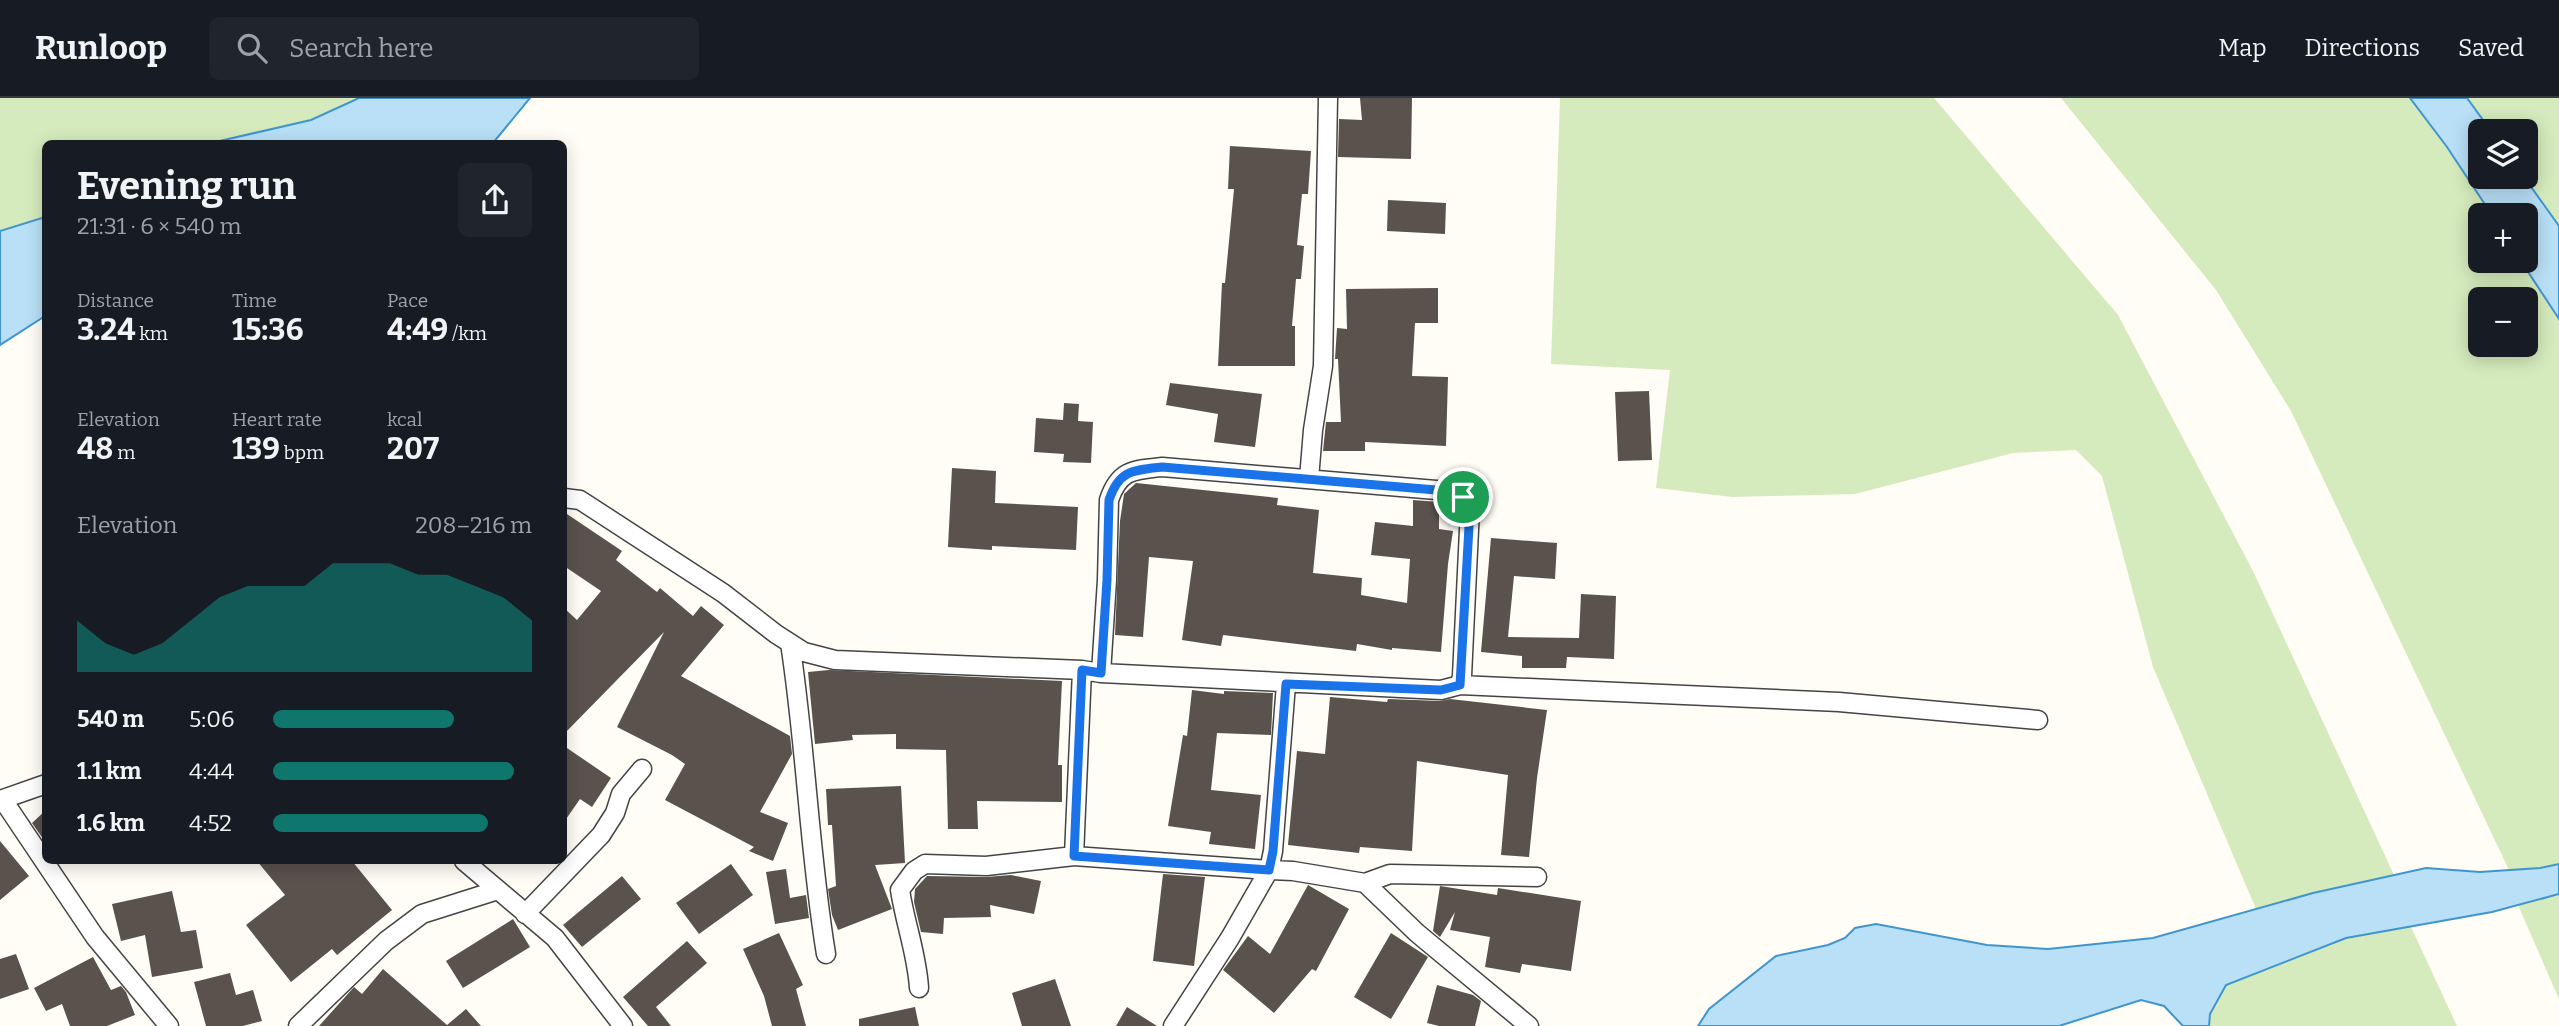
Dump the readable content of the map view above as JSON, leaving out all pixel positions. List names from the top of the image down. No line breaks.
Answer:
{"page":{"header":"Runloop","search":"Search here","nav":["Map","Directions","Saved"],"map_buttons":["+","−"],"heading":["Evening run","21:31 · 6 × 540 m"],"stats":[["Distance","3.24 km"],["Time","15:36"],["Pace","4:49 /km"],["Elevation","48 m"],["Heart rate","139 bpm"],["kcal","207"]],"chart":["Elevation","208–216 m"],"list":[{"name":"540 m","note":"5:06"},{"name":"1.1 km","note":"4:44"},{"name":"1.6 km","note":"4:52"}]}}
